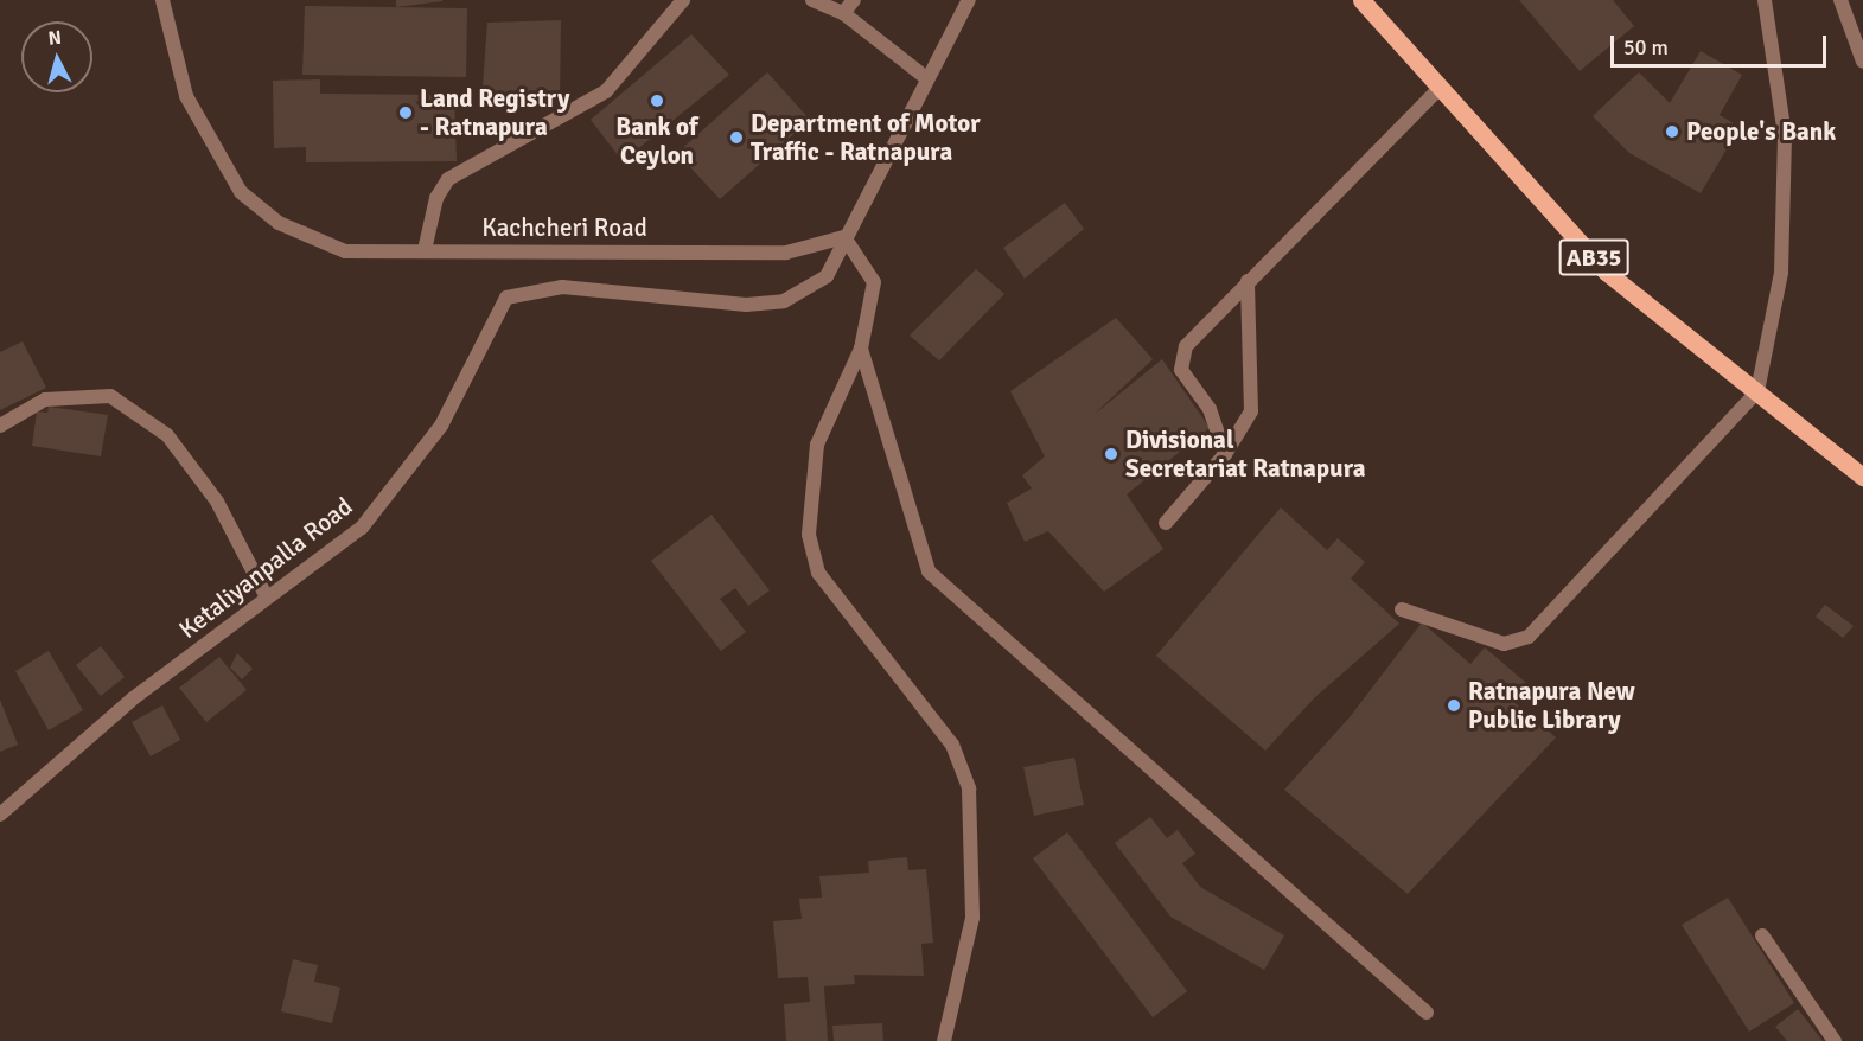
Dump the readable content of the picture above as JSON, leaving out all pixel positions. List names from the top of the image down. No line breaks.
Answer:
{"streets":{"main road":["AB35"],"street":["Kachcheri Road","Ketaliyanpalla Road"]},"crossings":[["Kachcheri Road","Ketaliyanpalla Road"]],"places":["Bank of Ceylon","Land Registry - Ratnapura","People's Bank","Department of Motor Traffic - Ratnapura","Divisional Secretariat Ratnapura","Ratnapura New Public Library"],"scale_bar":"50 m","north":"top"}
